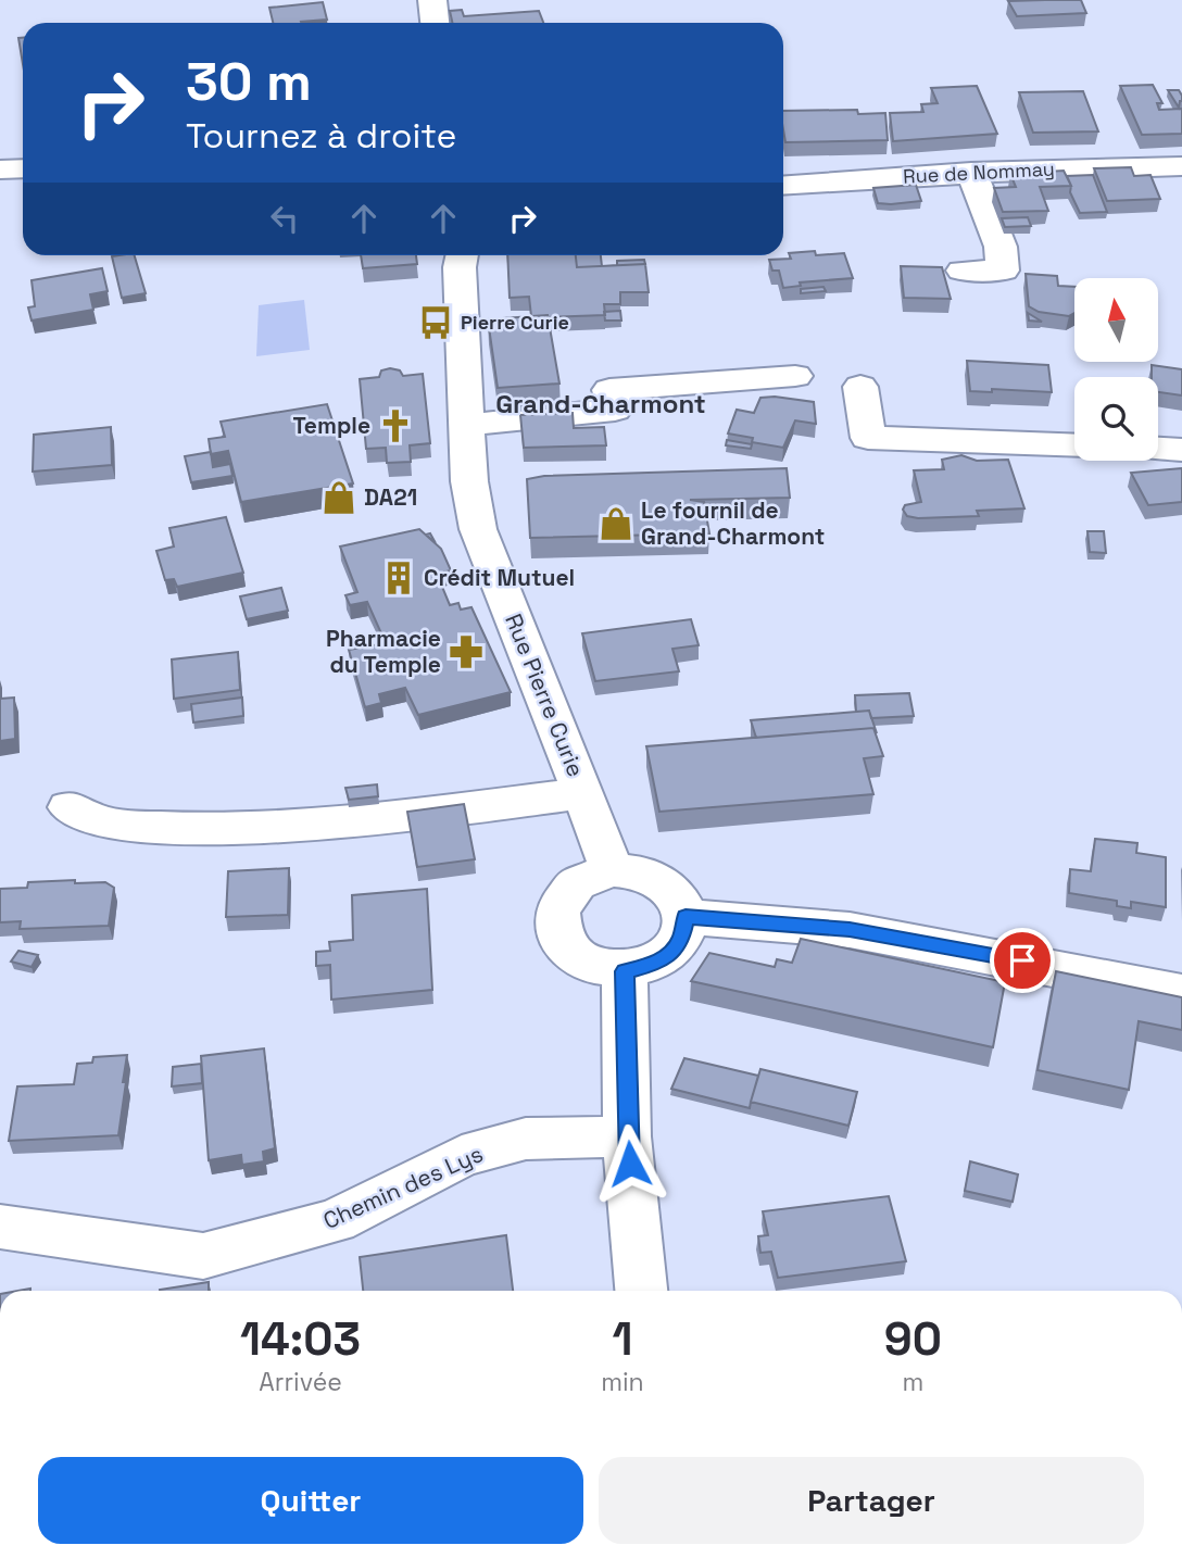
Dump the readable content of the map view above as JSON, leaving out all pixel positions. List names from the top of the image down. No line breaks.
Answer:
{"streets":{"street":["Rue de Nommay","Rue Pierre Curie","Chemin des Lys"]},"districts":["Grand-Charmont"],"places":{"bus stop":["Pierre Curie"],"church":["Temple"],"shop":["DA21","Le fournil de Grand-Charmont"],"building":["Crédit Mutuel"],"pharmacy":["Pharmacie du Temple"]},"north":"top","page":{"turn":["30 m","Tournez à droite"],"eta":["14:03","Arrivée","1","min","90","m"],"buttons":["Quitter","Partager"]}}
